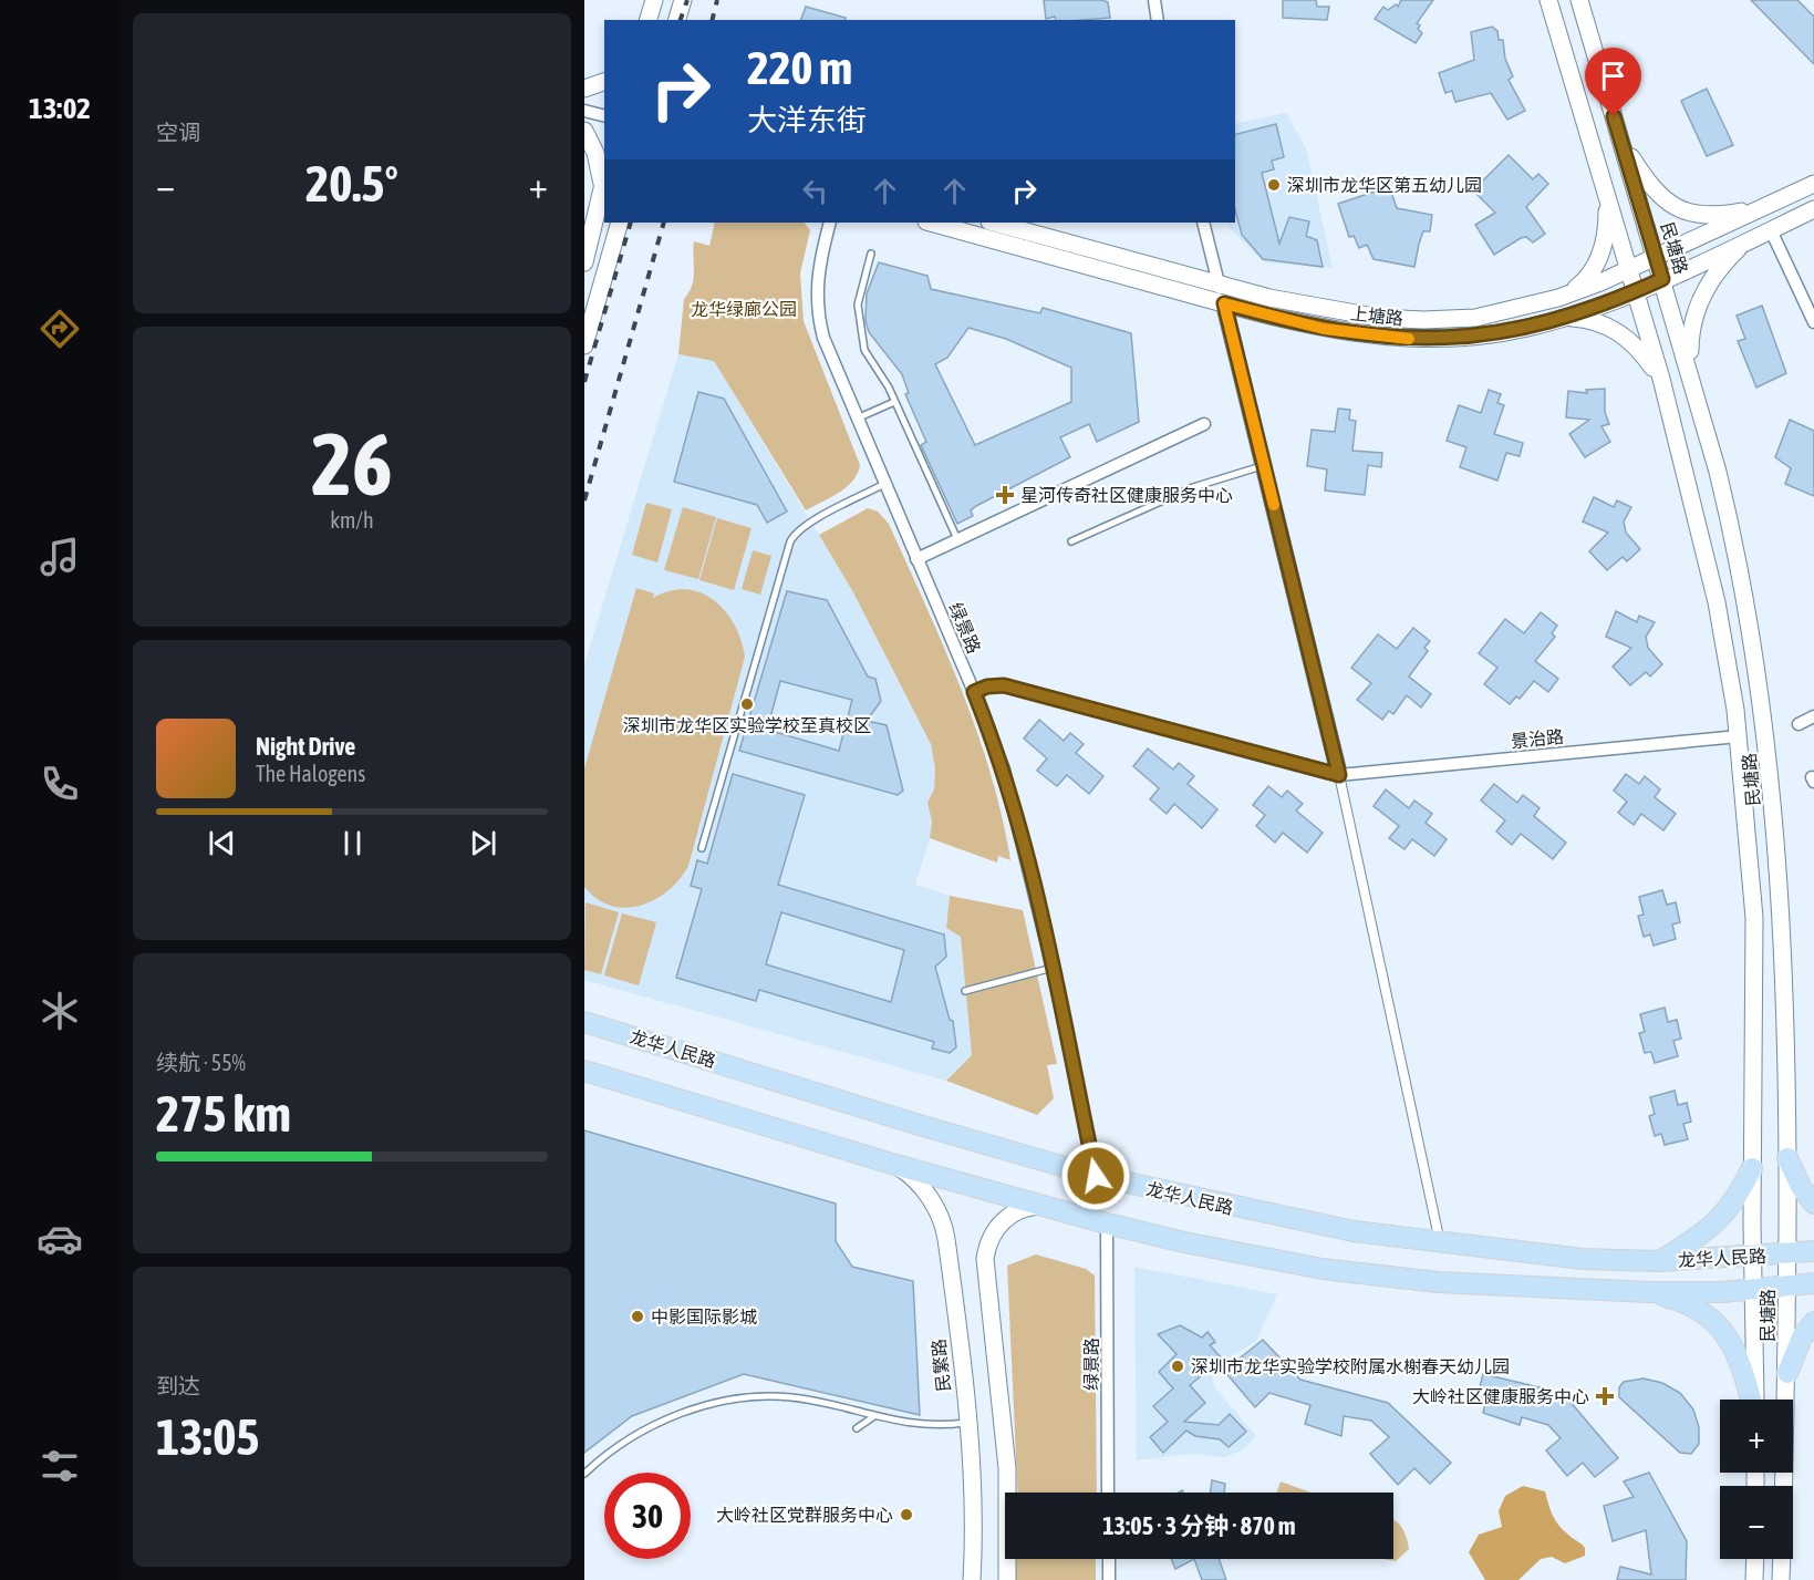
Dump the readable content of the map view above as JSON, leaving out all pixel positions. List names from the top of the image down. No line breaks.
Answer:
{"streets":{"main road":["民塘路","上塘路","龙华人民路","民繁路"],"street":["绿景路","景治路"]},"crossings":[["民塘路","上塘路"],["民塘路","景治路"],["民塘路","龙华人民路"],["绿景路","龙华人民路"],["龙华人民路","民繁路"]],"parks":["龙华绿廊公园"],"places":{"other":["深圳市龙华区第五幼儿园","深圳市龙华区实验学校至真校区","中影国际影城","深圳市龙华实验学校附属水榭春天幼儿园","大岭社区党群服务中心"],"health":["星河传奇社区健康服务中心","大岭社区健康服务中心"]},"page":{"tabs":"13:02","tile":["空调",["26","km/h"],["续航 · 55%","275 km"],["到达","13:05"]],"turn":["220 m","大洋东街"],"heat":["−","20.5°","+"],"song":["Night Drive","The Halogens"],"map_buttons":["+","−"],"limit":"30","trip":"13:05 · 3 分钟 · 870 m"}}
